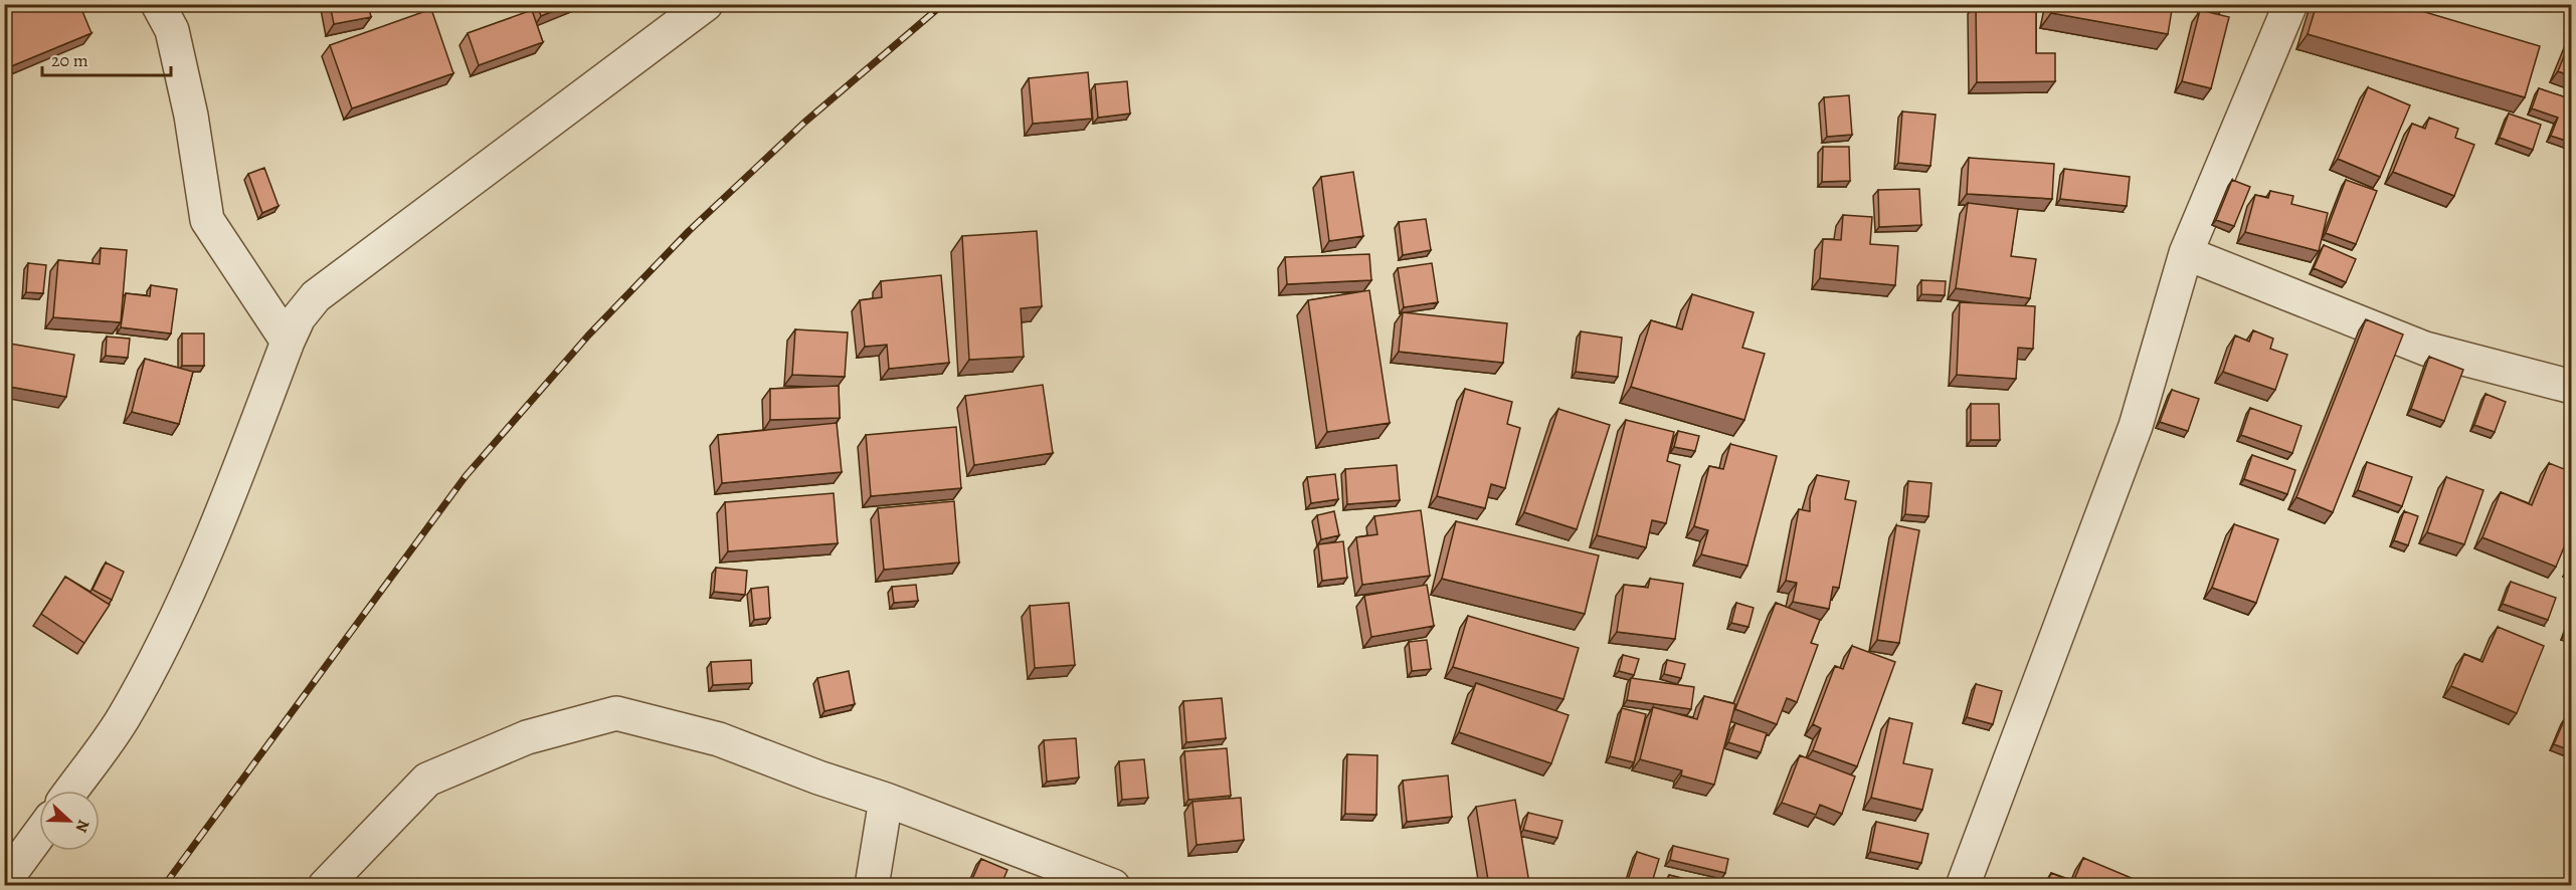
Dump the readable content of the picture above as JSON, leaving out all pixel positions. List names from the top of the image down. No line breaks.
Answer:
{"scale_bar":"20 m","north":"right"}
